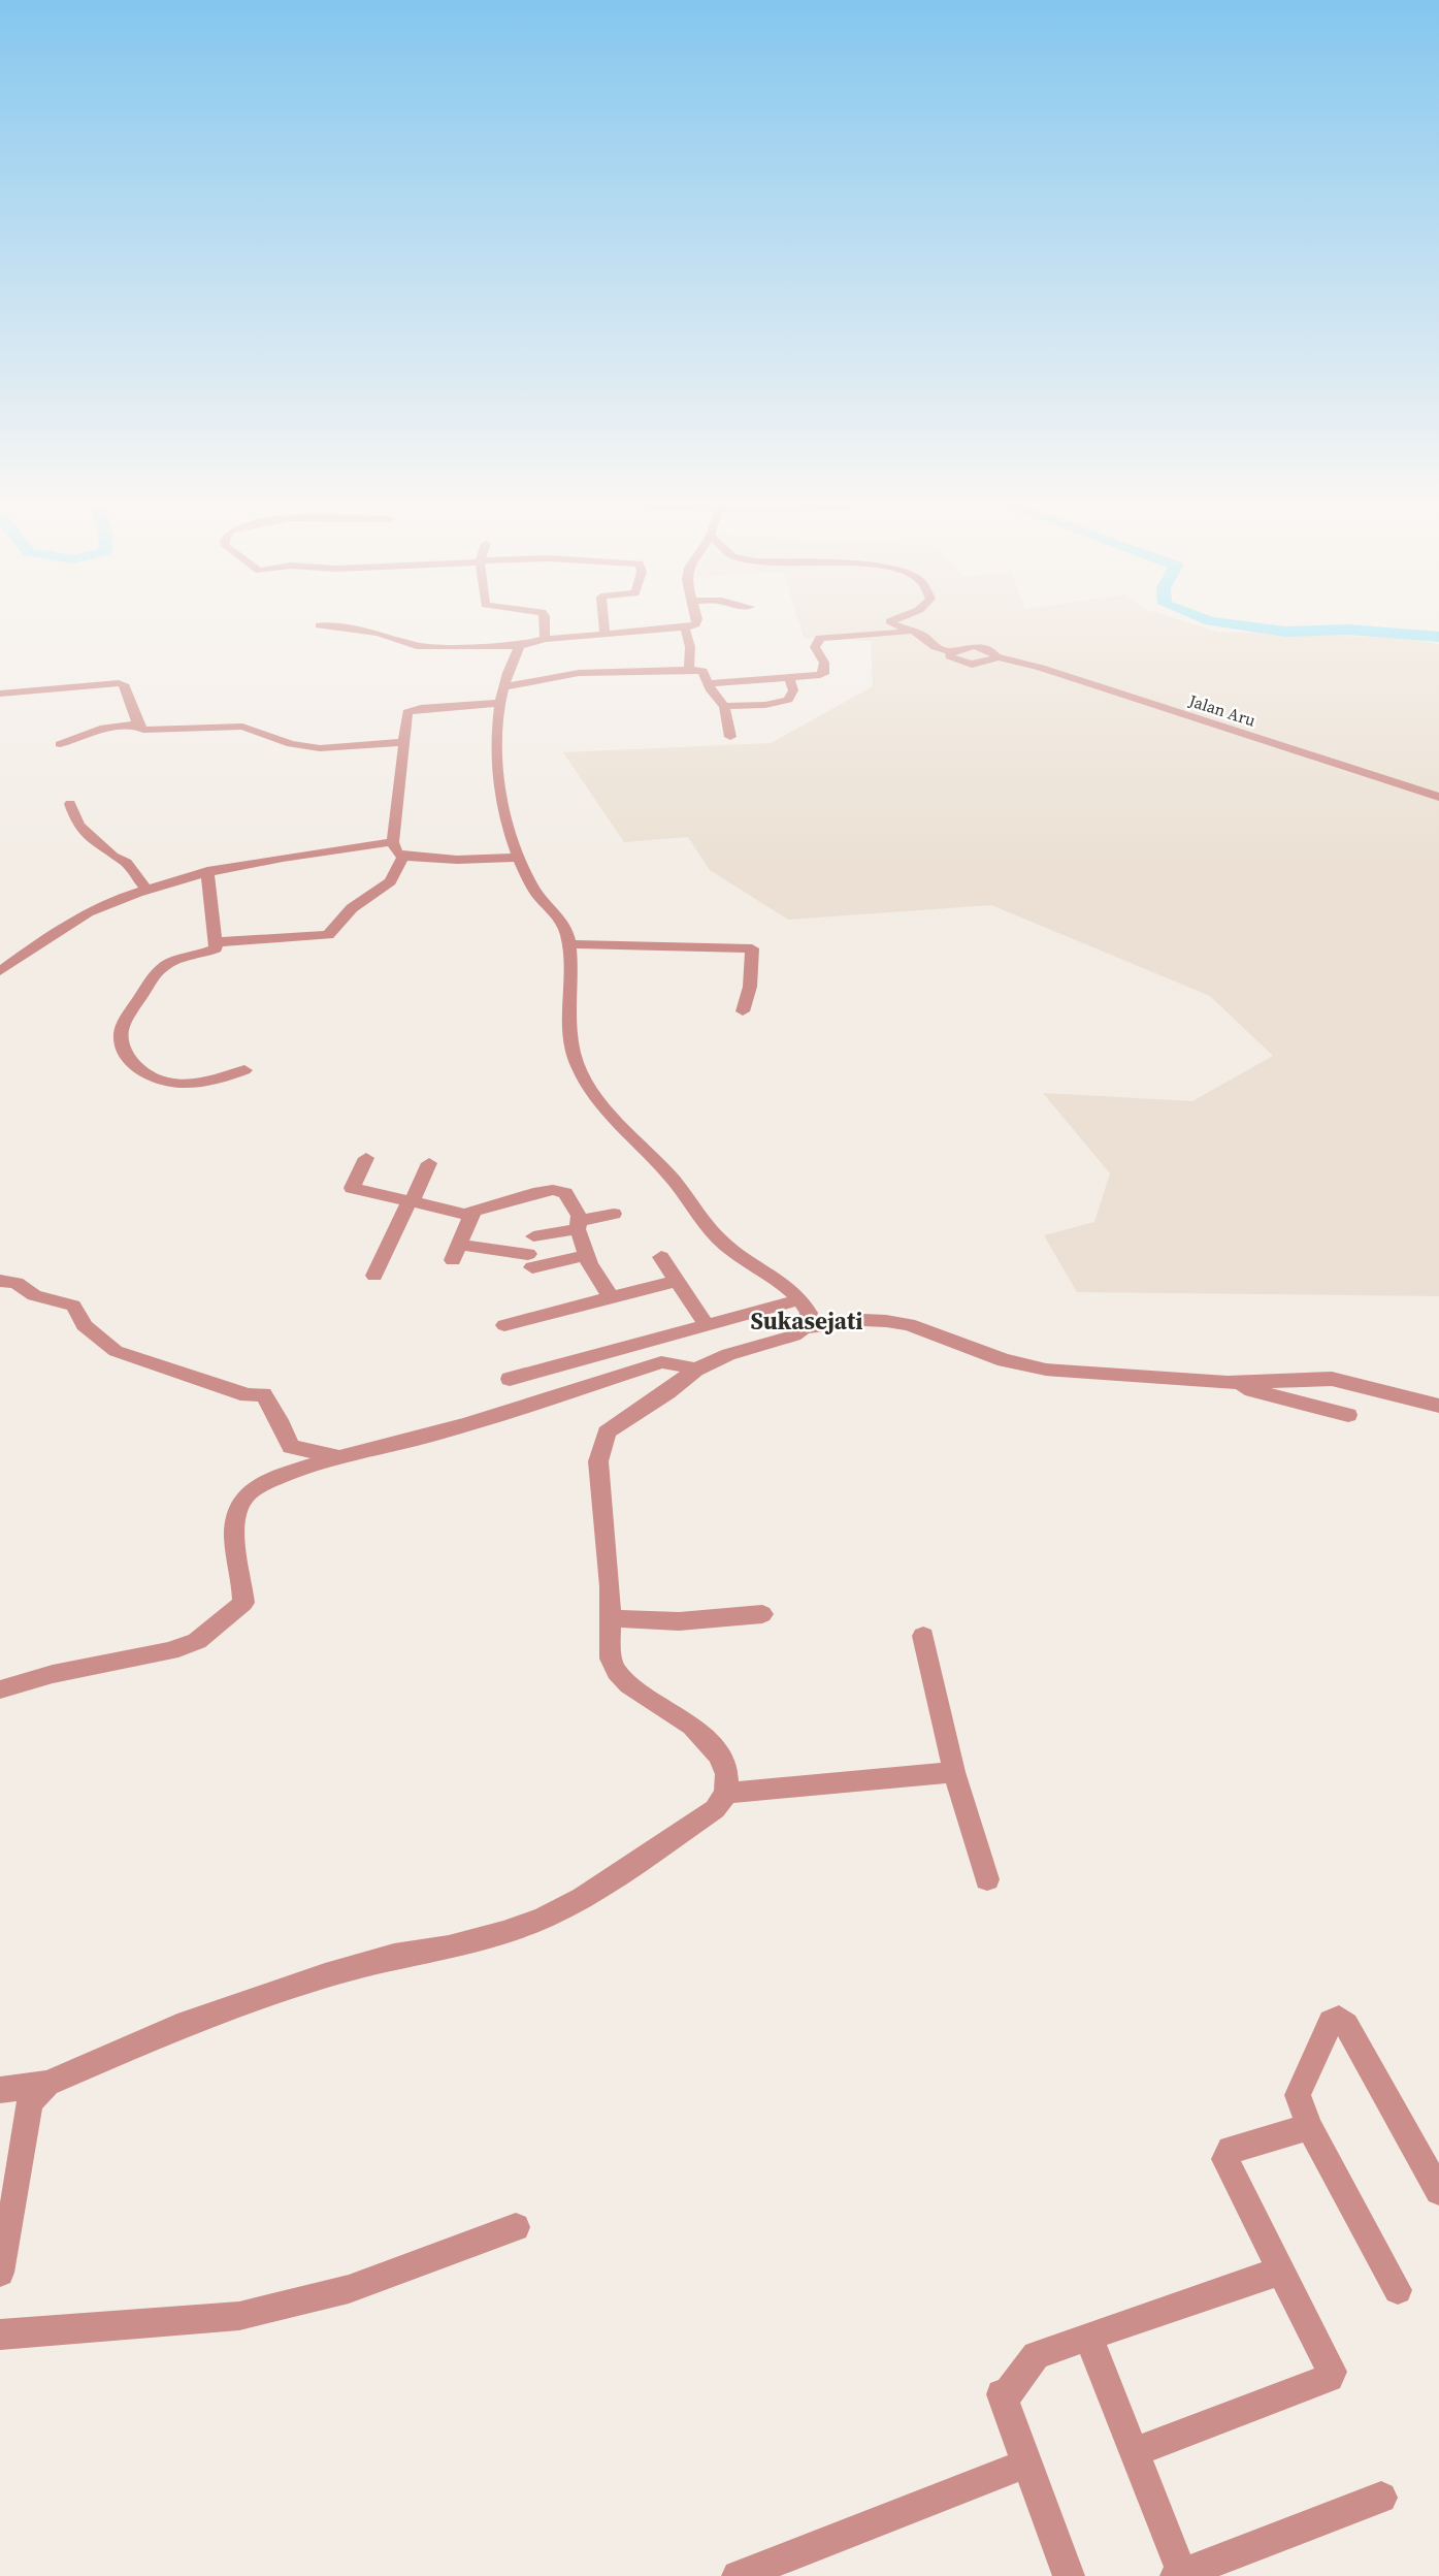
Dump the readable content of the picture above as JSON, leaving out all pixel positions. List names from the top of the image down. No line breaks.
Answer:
{"streets":{"street":["Jalan Aru"]},"districts":["Sukasejati"]}
